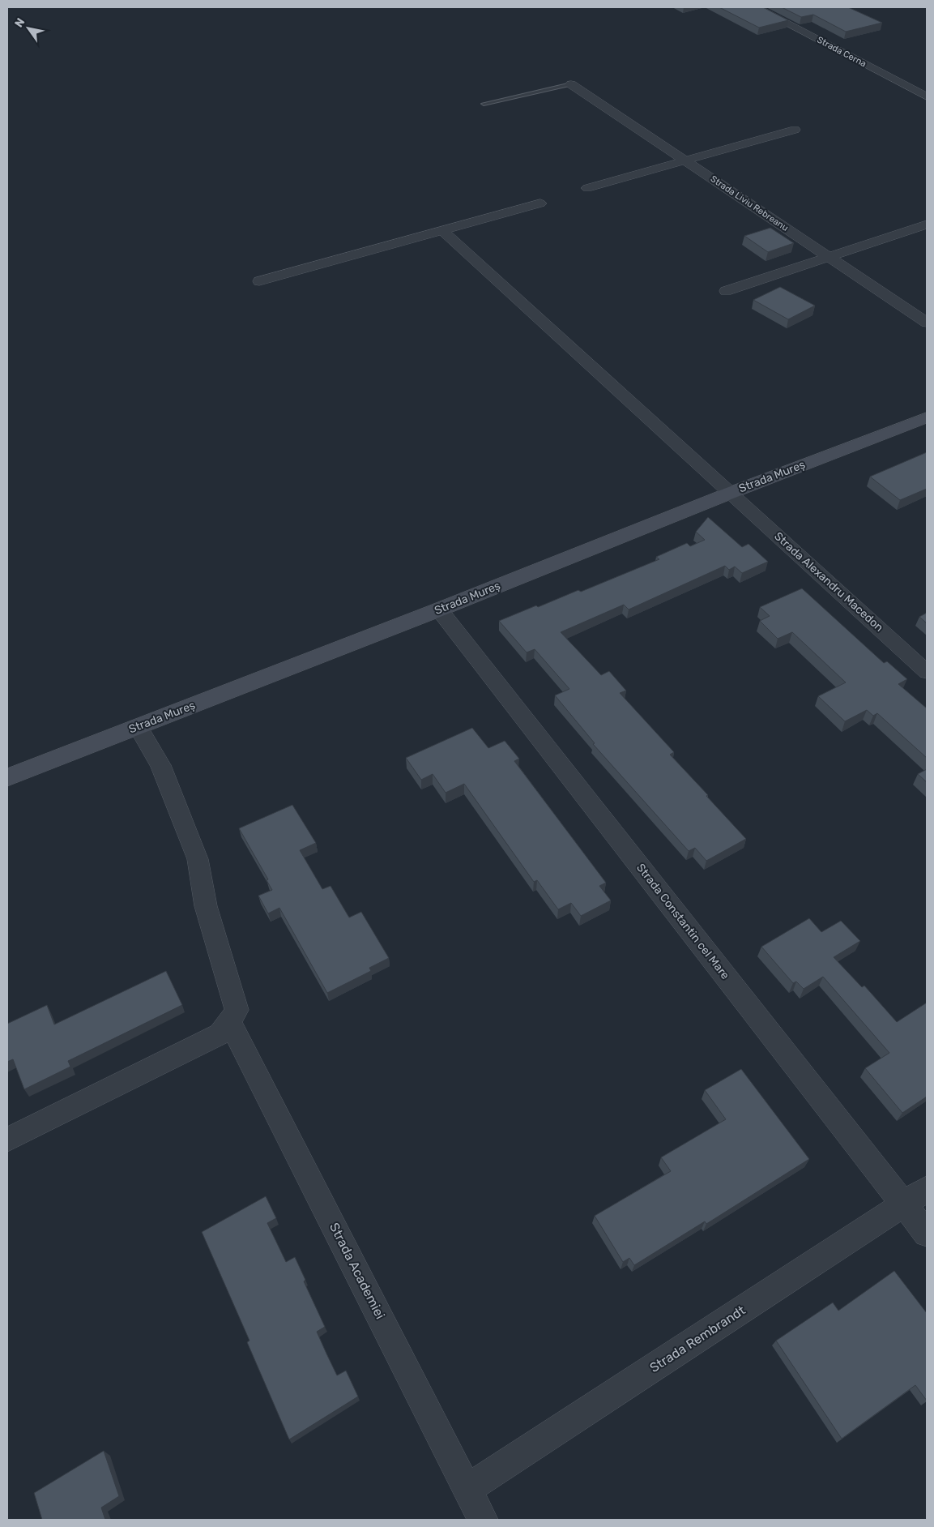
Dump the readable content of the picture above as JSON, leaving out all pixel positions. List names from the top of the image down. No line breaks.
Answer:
{"streets":{"street":["Strada Cerna","Strada Liviu Rebreanu","Strada Mureș","Strada Alexandru Macedon","Strada Constantin cel Mare","Strada Academiei","Strada Rembrandt"]},"crossings":[["Strada Mureș","Strada Alexandru Macedon"],["Strada Mureș","Strada Constantin cel Mare"],["Strada Constantin cel Mare","Strada Rembrandt"],["Strada Academiei","Strada Rembrandt"]],"north":"top left"}
